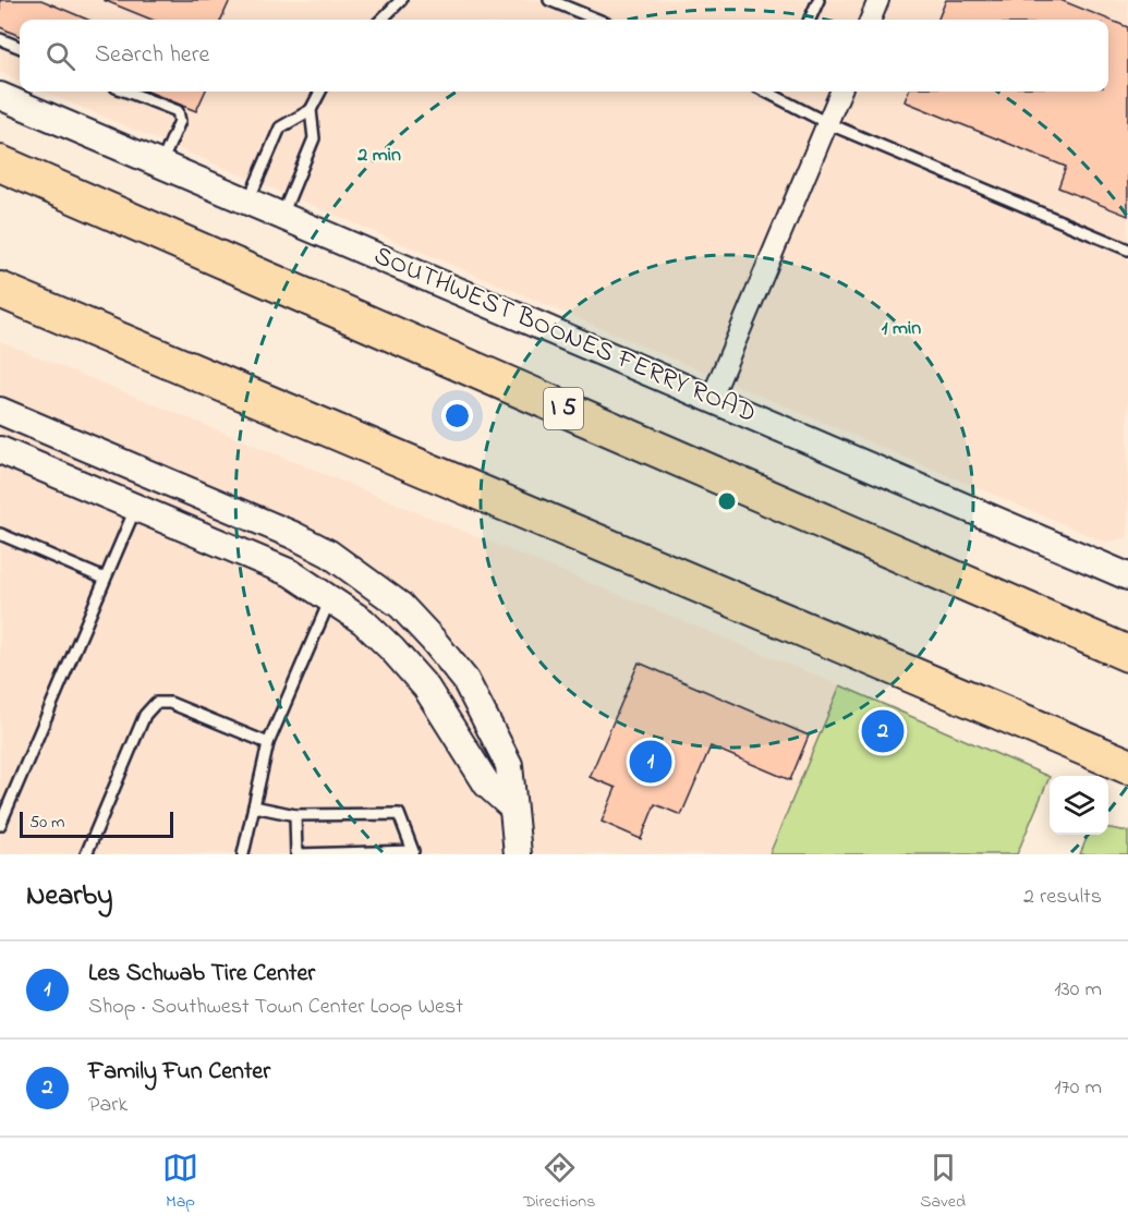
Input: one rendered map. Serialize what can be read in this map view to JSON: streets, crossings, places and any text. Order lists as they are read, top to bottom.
{
  "streets": {
    "highway": ["I 5"],
    "main road": ["SOUTHWEST BOONES FERRY ROAD"]
  },
  "scale_bar": "50 m",
  "page": {
    "search": "Search here",
    "pins": ["2", "1"],
    "scale": "50 m",
    "heading": ["Nearby", "2 results"],
    "list": [
      {
        "mark": "1",
        "name": "Les Schwab Tire Center",
        "note": "Shop · Southwest Town Center Loop West",
        "value": "130 m"
      },
      {
        "mark": "2",
        "name": "Family Fun Center",
        "note": "Park",
        "value": "170 m"
      }
    ],
    "nav": ["Map", "Directions", "Saved"]
  },
  "rings": ["2 min", "1 min"]
}
